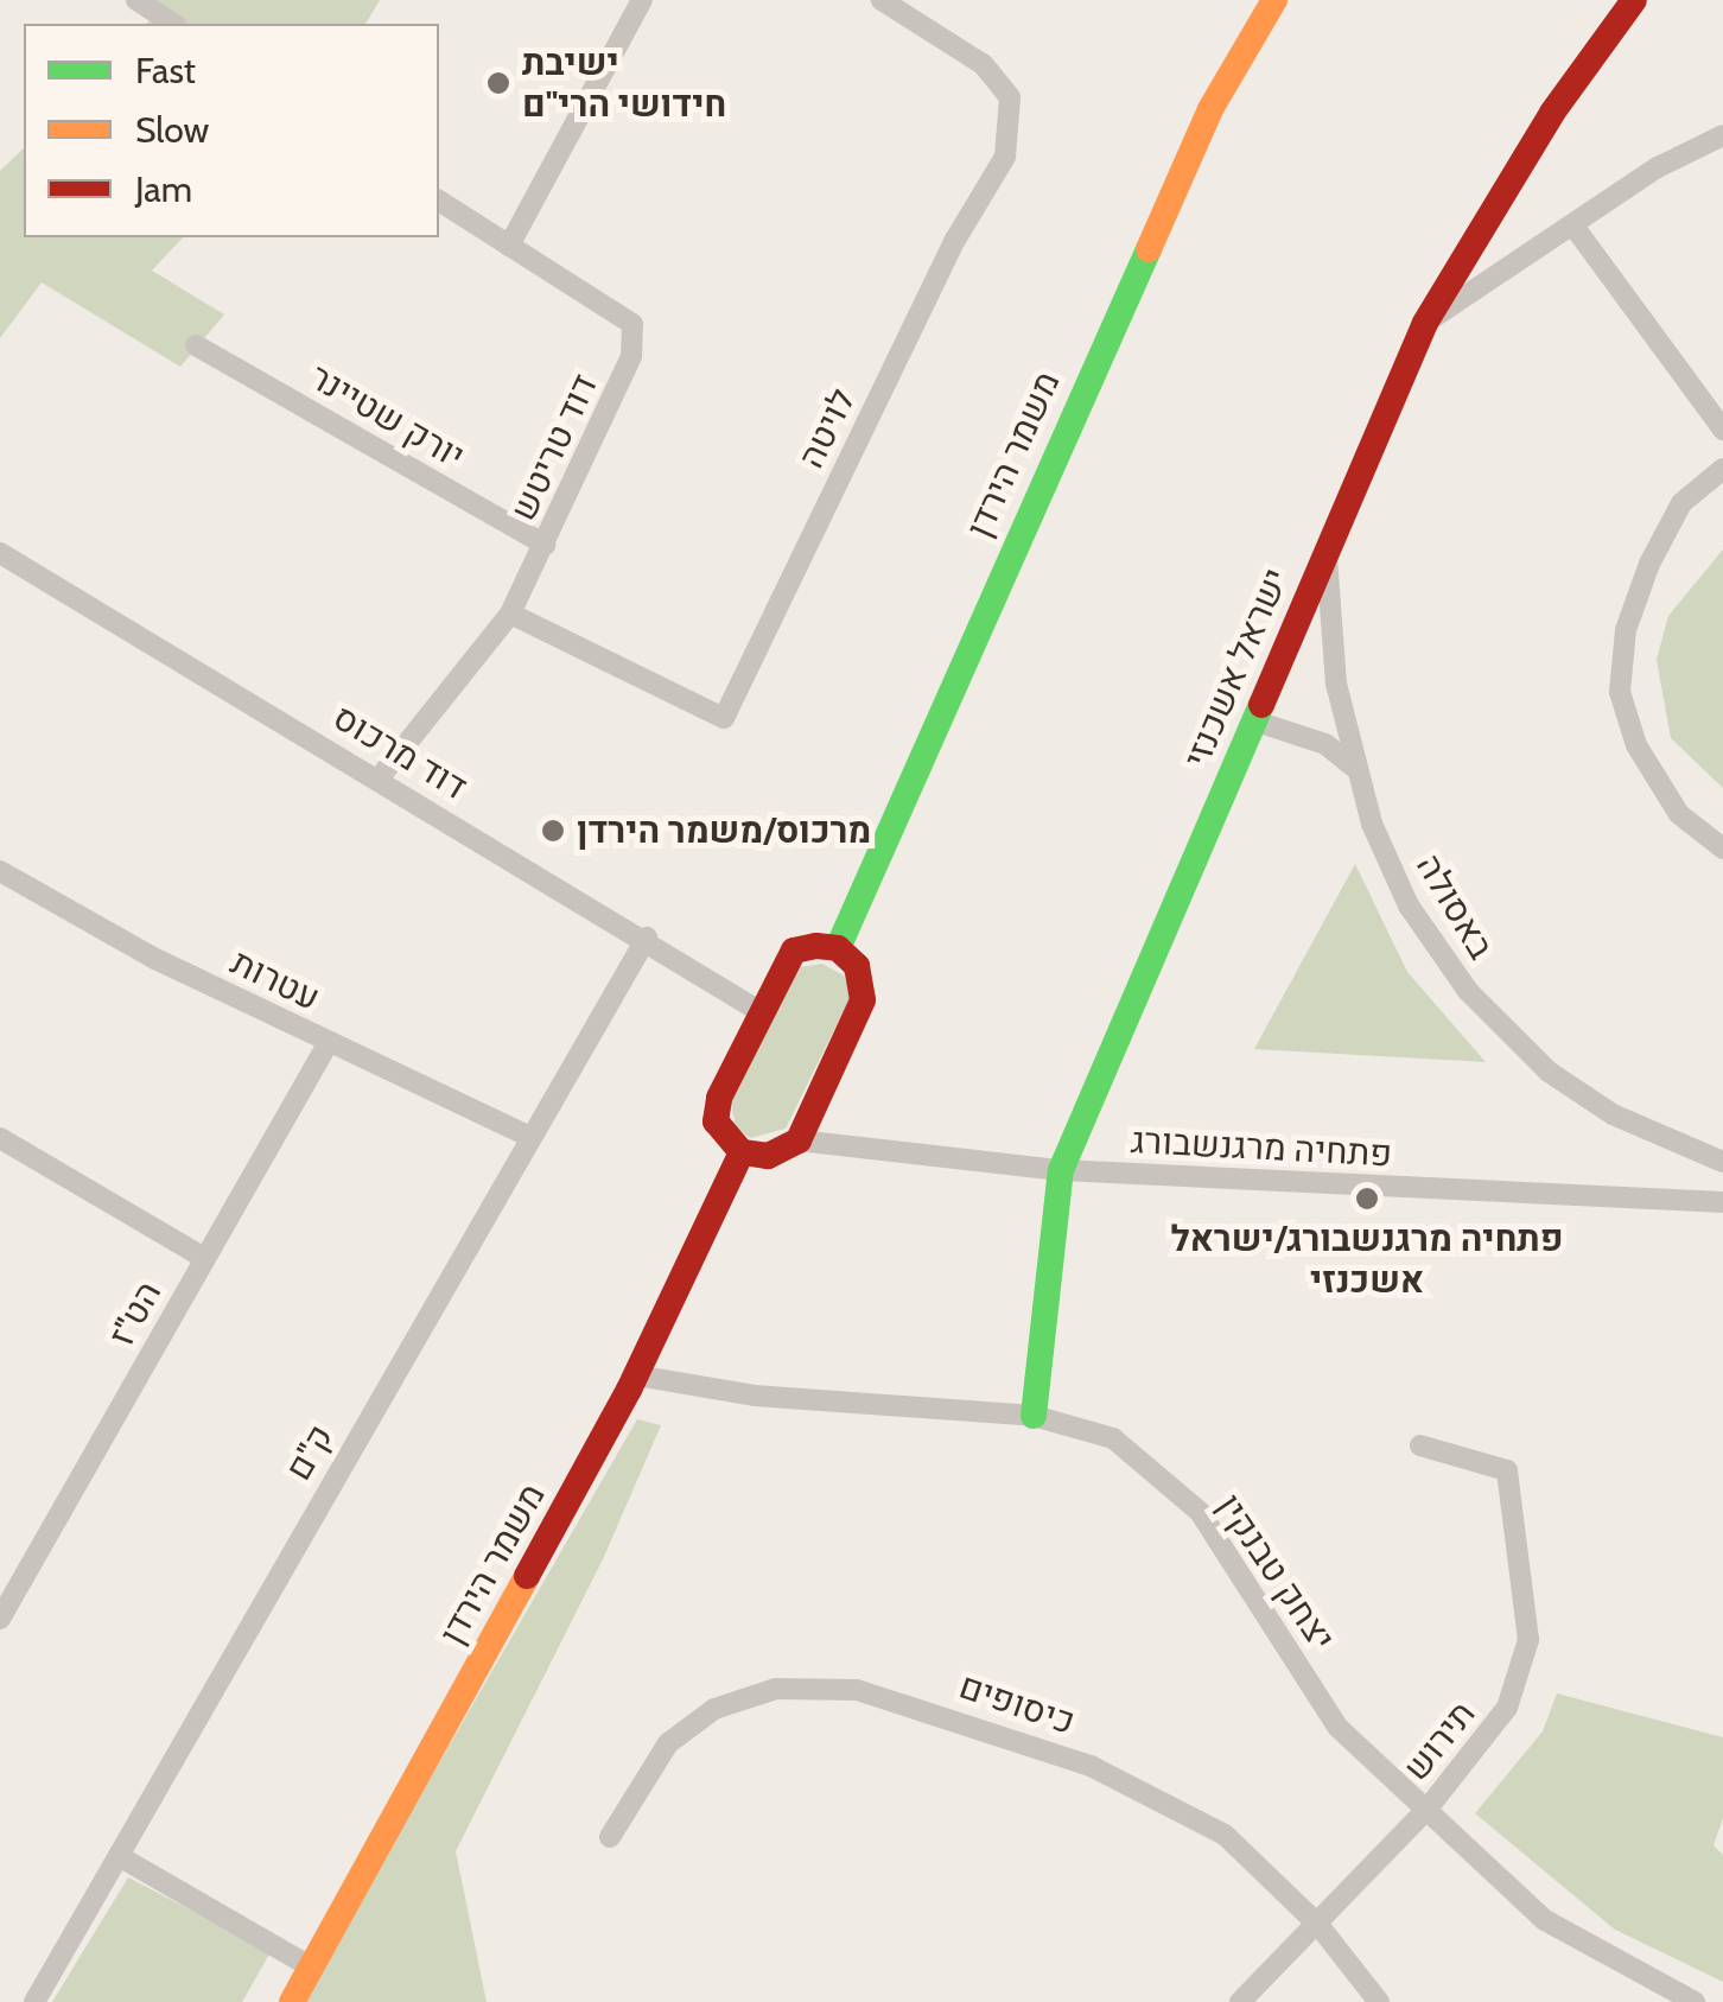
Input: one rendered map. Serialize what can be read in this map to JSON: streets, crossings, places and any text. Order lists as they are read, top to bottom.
{
  "streets": {
    "street": [
      "יורק שטיינר",
      "לויטה",
      "דוד טריטש",
      "משמר הירדן",
      "ישראל אשכנזי",
      "דוד מרכוס",
      "באסולה",
      "עטרות",
      "פתחיה מרגנשבורג",
      "הט\"ז",
      "ק\"ם",
      "יצחק טבנקין",
      "כיסופים",
      "תירוש"
    ]
  },
  "crossings": [
    ["יורק שטיינר", "דוד טריטש"],
    ["לויטה", "דוד טריטש"],
    ["דוד טריטש", "דוד מרכוס"],
    ["משמר הירדן", "יצחק טבנקין"],
    ["ישראל אשכנזי", "באסולה"],
    ["ישראל אשכנזי", "פתחיה מרגנשבורג"],
    ["ישראל אשכנזי", "יצחק טבנקין"],
    ["דוד מרכוס", "ק\"ם"],
    ["עטרות", "הט\"ז"],
    ["עטרות", "ק\"ם"],
    ["יצחק טבנקין", "תירוש"],
    ["כיסופים", "תירוש"]
  ],
  "places": ["ישיבת חידושי הרי\"ם", "מרכוס/משמר הירדן", "פתחיה מרגנשבורג/ישראל אשכנזי"],
  "legend": ["Fast", "Slow", "Jam"]
}
